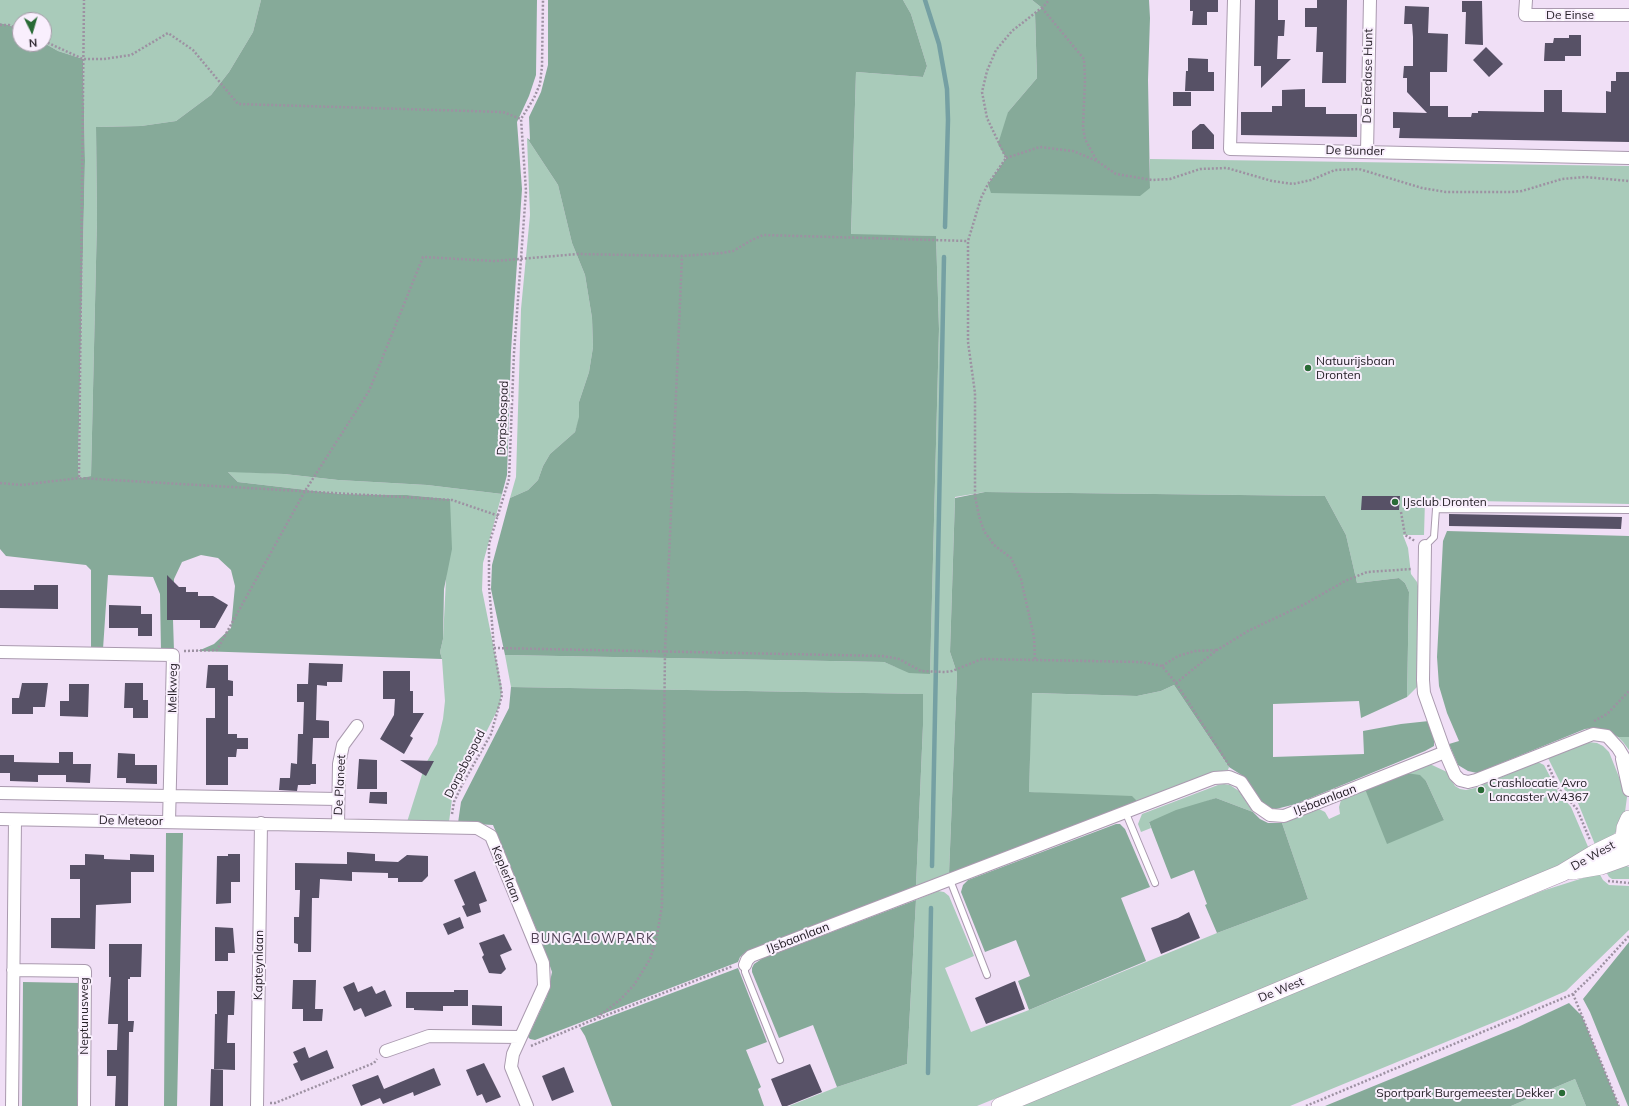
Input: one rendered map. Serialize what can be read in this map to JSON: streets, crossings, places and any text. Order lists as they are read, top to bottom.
{
  "streets": {
    "main road": ["De West"],
    "street": [
      "De Einse",
      "De Bredase Hunt",
      "De Bunder",
      "Melkweg",
      "De Planeet",
      "IJsbaanlaan",
      "De Meteoor",
      "Keplerlaan",
      "Kapteynlaan",
      "Neptunusweg"
    ],
    "path": ["Dorpsbospad"]
  },
  "crossings": [
    ["De Bredase Hunt", "De Bunder"],
    ["Dorpsbospad", "Keplerlaan"],
    ["Melkweg", "De Meteoor"],
    ["De Planeet", "Keplerlaan"],
    ["De Meteoor", "Keplerlaan"],
    ["De Meteoor", "Kapteynlaan"],
    ["Keplerlaan", "Kapteynlaan"]
  ],
  "districts": ["BUNGALOWPARK"],
  "places": [
    "Natuurijsbaan Dronten",
    "IJsclub Dronten",
    "Crashlocatie Avro Lancaster W4367",
    "Sportpark Burgemeester Dekker"
  ],
  "north": "bottom"
}
